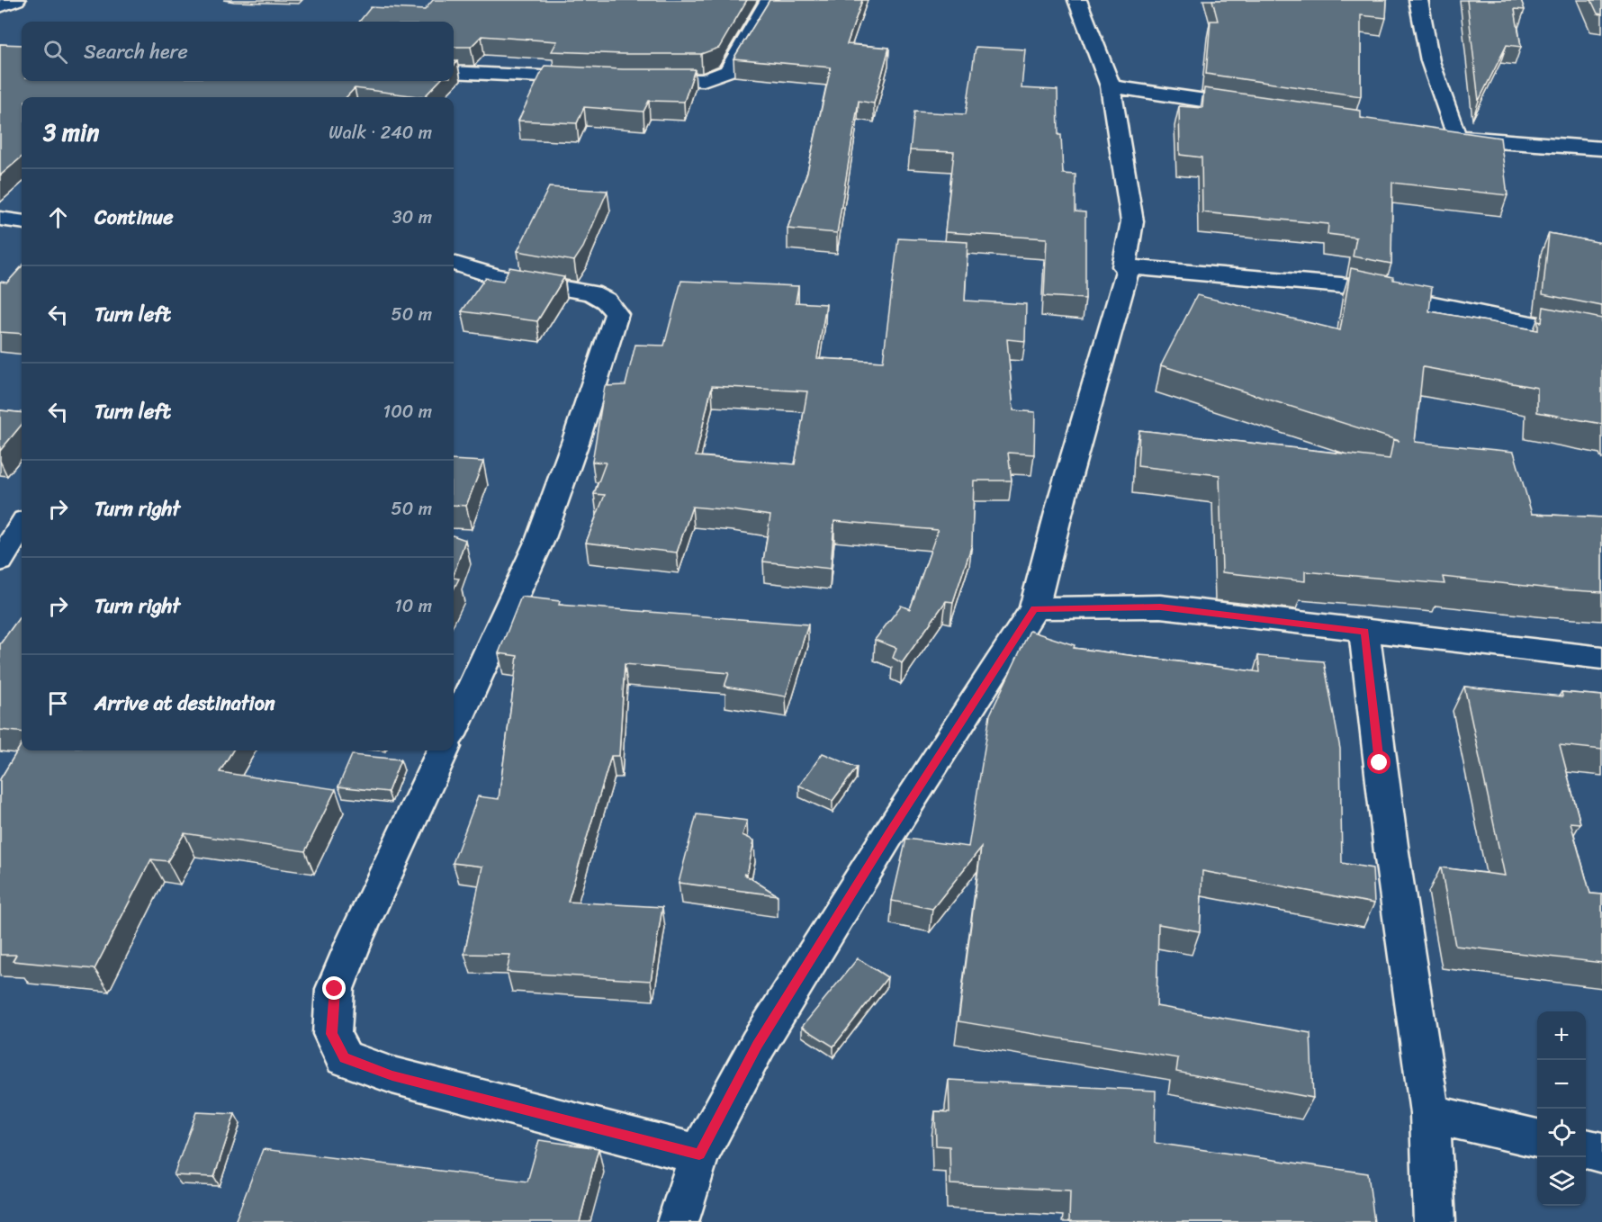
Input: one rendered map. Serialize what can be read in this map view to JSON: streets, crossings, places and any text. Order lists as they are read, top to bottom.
{
  "page": {
    "search": "Search here",
    "heading": ["3 min", "Walk · 240 m"],
    "list": [
      ["Continue", "30 m"],
      ["Turn left", "50 m"],
      ["Turn left", "100 m"],
      ["Turn right", "50 m"],
      ["Turn right", "10 m"],
      "Arrive at destination"
    ],
    "map_buttons": ["+", "−"]
  }
}
